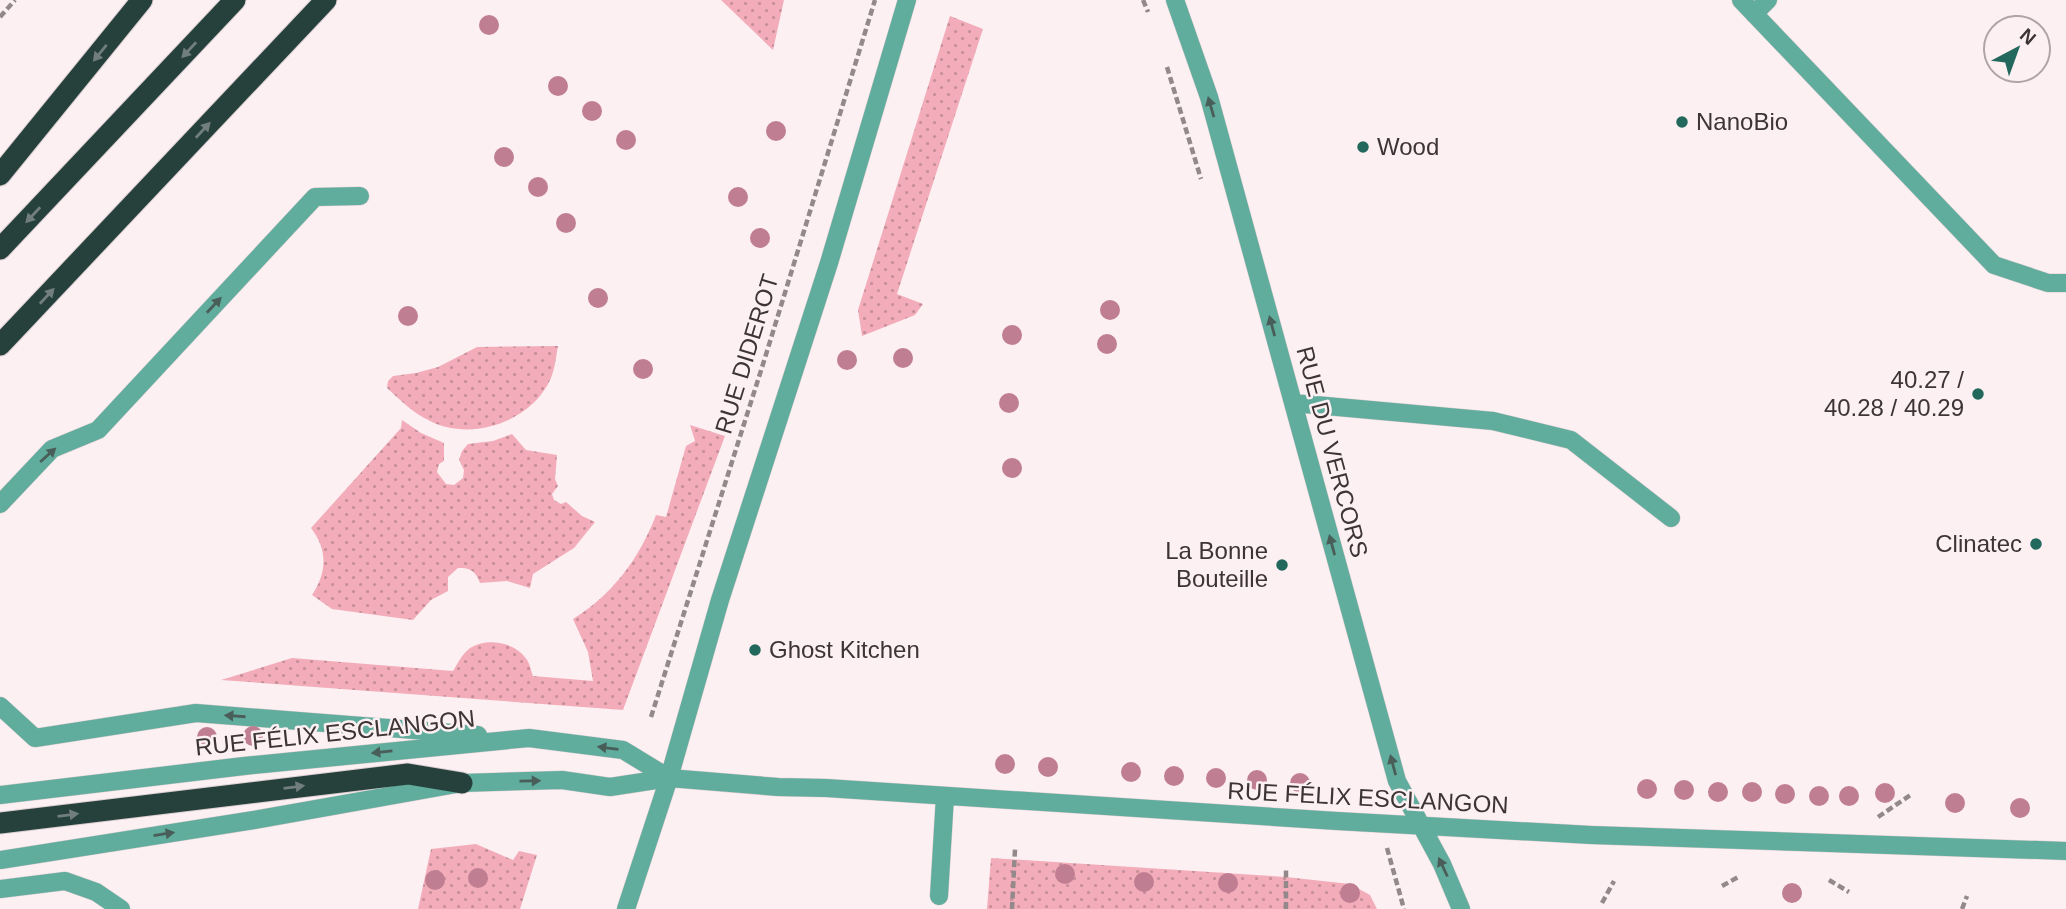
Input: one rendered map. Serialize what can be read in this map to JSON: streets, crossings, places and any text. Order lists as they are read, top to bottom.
{
  "streets": {
    "street": ["RUE DU VERCORS", "RUE FÉLIX ESCLANGON"],
    "path": ["RUE DIDEROT"]
  },
  "crossings": [
    ["RUE DU VERCORS", "RUE FÉLIX ESCLANGON"]
  ],
  "one_way": ["RUE DU VERCORS"],
  "places": [
    "NanoBio",
    "Wood",
    "40.27 / 40.28 / 40.29",
    "Clinatec",
    "La Bonne Bouteille",
    "Ghost Kitchen"
  ],
  "north": "top right"
}
